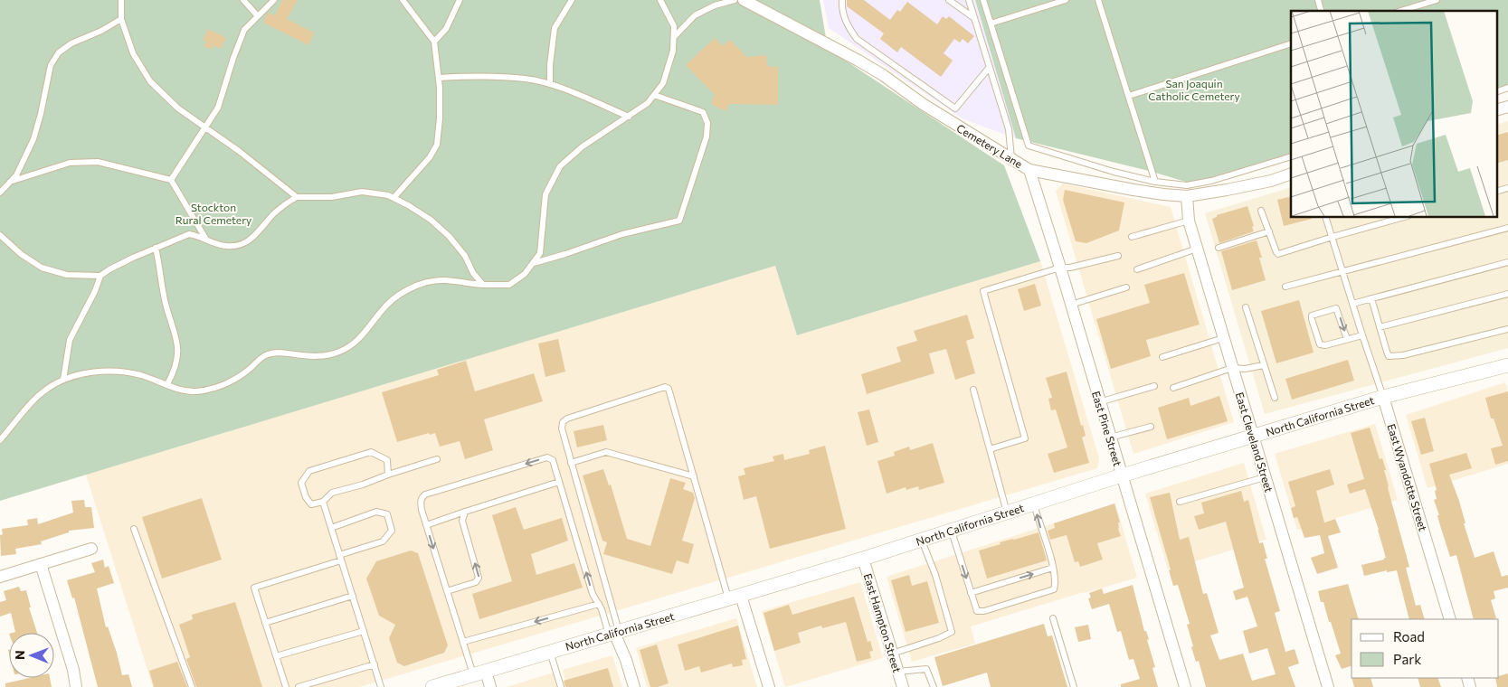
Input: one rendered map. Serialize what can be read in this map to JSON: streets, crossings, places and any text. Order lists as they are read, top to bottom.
{
  "streets": {
    "street": [
      "Cemetery Lane",
      "North California Street",
      "East Pine Street",
      "East Cleveland Street",
      "East Wyandotte Street",
      "East Hampton Street"
    ]
  },
  "crossings": [
    ["Cemetery Lane", "East Pine Street"],
    ["Cemetery Lane", "East Cleveland Street"],
    ["North California Street", "East Pine Street"],
    ["North California Street", "East Cleveland Street"],
    ["North California Street", "East Wyandotte Street"],
    ["North California Street", "East Hampton Street"]
  ],
  "parks": ["San Joaquin Catholic Cemetery", "Stockton Rural Cemetery"],
  "legend": ["Road", "Park"],
  "north": "left"
}
